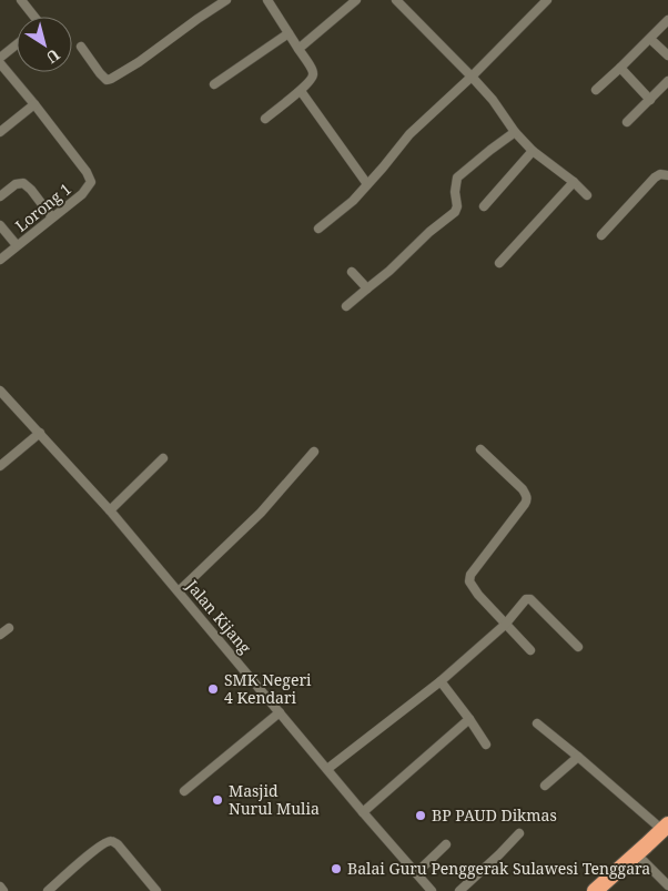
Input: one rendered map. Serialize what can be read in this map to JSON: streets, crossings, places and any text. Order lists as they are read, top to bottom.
{
  "streets": {
    "street": ["Lorong 1", "Jalan Kijang"]
  },
  "places": [
    "SMK Negeri 4 Kendari",
    "Masjid Nurul Mulia",
    "BP PAUD Dikmas",
    "Balai Guru Penggerak Sulawesi Tenggara"
  ],
  "north": "bottom right"
}
